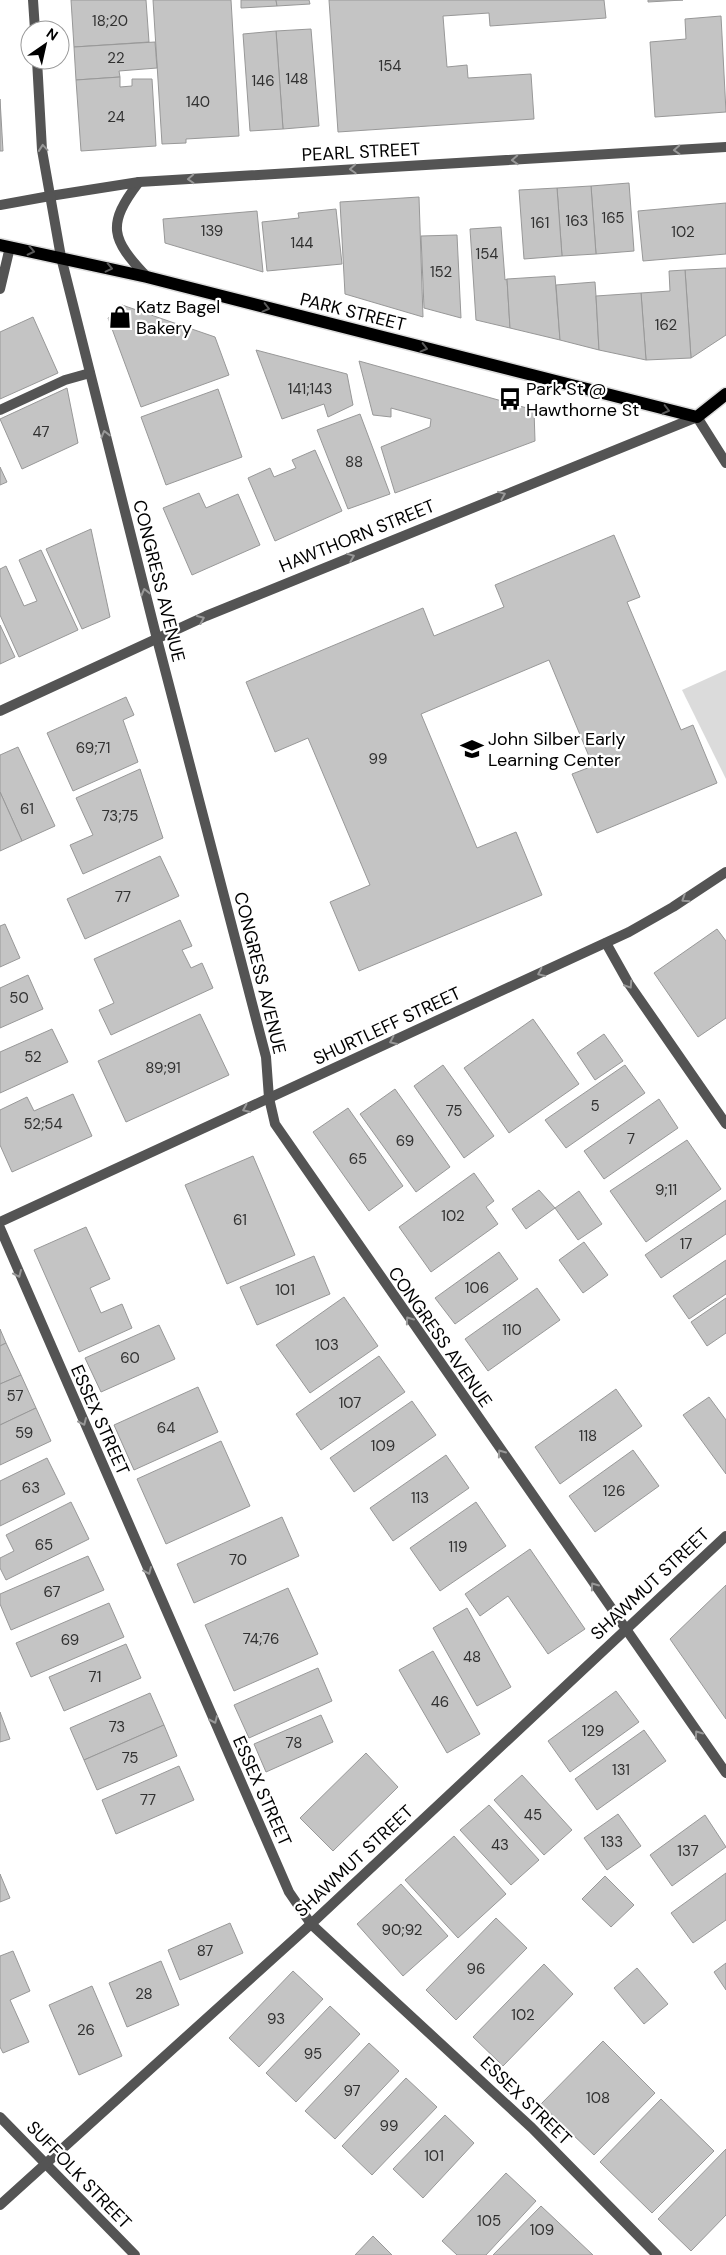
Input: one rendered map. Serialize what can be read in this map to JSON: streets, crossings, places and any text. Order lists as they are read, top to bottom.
{
  "streets": {
    "main road": ["PARK STREET", "HAWTHORN STREET"],
    "street": [
      "PEARL STREET",
      "CONGRESS AVENUE",
      "SHURTLEFF STREET",
      "ESSEX STREET",
      "SHAWMUT STREET",
      "SUFFOLK STREET"
    ]
  },
  "crossings": [
    ["PEARL STREET", "CONGRESS AVENUE"],
    ["PARK STREET", "HAWTHORN STREET"],
    ["PARK STREET", "CONGRESS AVENUE"],
    ["HAWTHORN STREET", "CONGRESS AVENUE"],
    ["CONGRESS AVENUE", "SHURTLEFF STREET"],
    ["CONGRESS AVENUE", "SHAWMUT STREET"],
    ["ESSEX STREET", "SHAWMUT STREET"],
    ["SHAWMUT STREET", "SUFFOLK STREET"]
  ],
  "one_way": [
    "PEARL STREET",
    "PARK STREET",
    "HAWTHORN STREET",
    "CONGRESS AVENUE",
    "SHURTLEFF STREET",
    "ESSEX STREET"
  ],
  "places": {
    "shop": ["Katz Bagel Bakery"],
    "bus stop": ["Park St @ Hawthorne St"],
    "school or university": ["John Silber Early Learning Center"]
  },
  "house_numbers": [
    "18;20",
    "22",
    "154",
    "148",
    "146",
    "140",
    "24",
    "165",
    "163",
    "161",
    "139",
    "102",
    "144",
    "154",
    "152",
    "162",
    "141;143",
    "47",
    "88",
    "69;71",
    "99",
    "61",
    "73;75",
    "77",
    "50",
    "52",
    "89;91",
    "5",
    "75",
    "52;54",
    "7",
    "69",
    "65",
    "9;11",
    "102",
    "61",
    "17",
    "106",
    "101",
    "110",
    "103",
    "60",
    "57",
    "107",
    "64",
    "59",
    "118",
    "109",
    "63",
    "126",
    "113",
    "65",
    "119",
    "70",
    "67",
    "74;76",
    "69",
    "48",
    "71",
    "46",
    "73",
    "129",
    "78",
    "75",
    "131",
    "77",
    "45",
    "133",
    "43",
    "137",
    "90;92",
    "87",
    "96",
    "28",
    "102",
    "93",
    "26",
    "95",
    "97",
    "108",
    "99",
    "101",
    "105",
    "109"
  ],
  "north": "top right"
}
